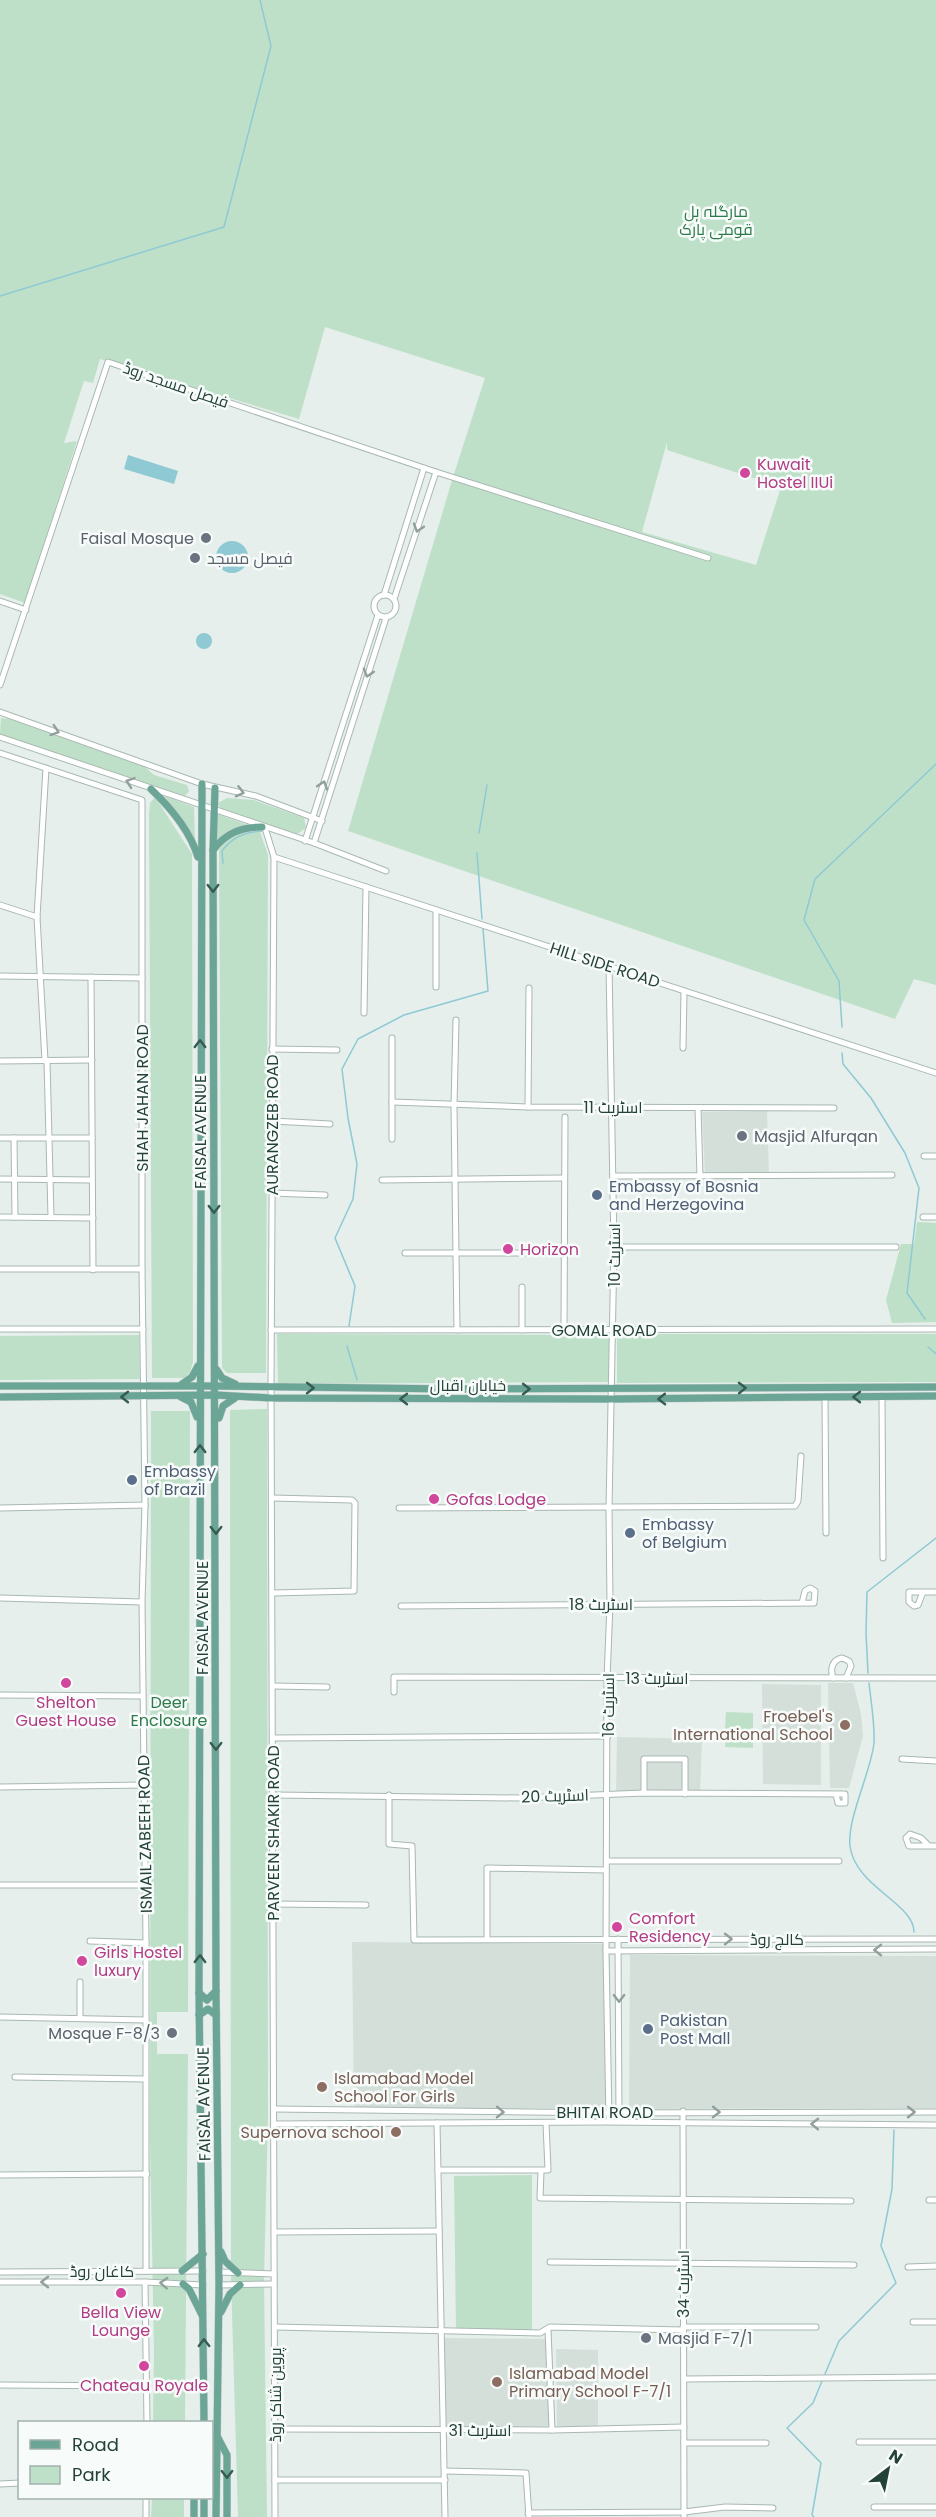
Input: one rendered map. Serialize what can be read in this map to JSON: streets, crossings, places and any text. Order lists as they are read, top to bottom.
{
  "streets": {
    "main road": ["FAISAL AVENUE", "خیابان اقبال"],
    "street": [
      "فیصل مسجد روڈ",
      "HILL SIDE ROAD",
      "SHAH JAHAN ROAD",
      "اسٹریٹ 11",
      "AURANGZEB ROAD",
      "اسٹریٹ 10",
      "GOMAL ROAD",
      "اسٹریٹ 18",
      "اسٹریٹ 13",
      "اسٹریٹ 16",
      "اسٹریٹ 20",
      "PARVEEN SHAKIR ROAD",
      "ISMAIL ZABEEH ROAD",
      "کالج روڈ",
      "BHITAI ROAD",
      "کاغان روڈ",
      "اسٹریٹ 34",
      "پروین شاکر روڈ",
      "اسٹریٹ 31"
    ]
  },
  "crossings": [
    ["HILL SIDE ROAD", "AURANGZEB ROAD"],
    ["HILL SIDE ROAD", "اسٹریٹ 10"],
    ["SHAH JAHAN ROAD", "خیابان اقبال"],
    ["SHAH JAHAN ROAD", "ISMAIL ZABEEH ROAD"],
    ["اسٹریٹ 11", "اسٹریٹ 10"],
    ["AURANGZEB ROAD", "GOMAL ROAD"],
    ["AURANGZEB ROAD", "خیابان اقبال"],
    ["AURANGZEB ROAD", "PARVEEN SHAKIR ROAD"],
    ["FAISAL AVENUE", "خیابان اقبال"],
    ["FAISAL AVENUE", "کاغان روڈ"],
    ["اسٹریٹ 10", "GOMAL ROAD"],
    ["اسٹریٹ 10", "خیابان اقبال"],
    ["اسٹریٹ 10", "اسٹریٹ 16"],
    ["خیابان اقبال", "اسٹریٹ 16"],
    ["خیابان اقبال", "PARVEEN SHAKIR ROAD"],
    ["خیابان اقبال", "ISMAIL ZABEEH ROAD"],
    ["اسٹریٹ 18", "اسٹریٹ 16"],
    ["اسٹریٹ 13", "اسٹریٹ 16"],
    ["اسٹریٹ 16", "اسٹریٹ 20"],
    ["اسٹریٹ 16", "کالج روڈ"],
    ["اسٹریٹ 20", "PARVEEN SHAKIR ROAD"],
    ["اسٹریٹ 20", "کالج روڈ"],
    ["PARVEEN SHAKIR ROAD", "BHITAI ROAD"],
    ["PARVEEN SHAKIR ROAD", "پروین شاکر روڈ"],
    ["ISMAIL ZABEEH ROAD", "کاغان روڈ"],
    ["BHITAI ROAD", "اسٹریٹ 34"],
    ["اسٹریٹ 34", "اسٹریٹ 31"],
    ["پروین شاکر روڈ", "اسٹریٹ 31"]
  ],
  "parks": ["مارگلہ ہل قومی پارک", "Deer Enclosure"],
  "places": [
    "Kuwait Hostel IIUi",
    "Faisal Mosque",
    "فیصل مسجد",
    "Masjid Alfurqan",
    "Embassy of Bosnia and Herzegovina",
    "Horizon",
    "Embassy of Brazil",
    "Gofas Lodge",
    "Embassy of Belgium",
    "Shelton Guest House",
    "Froebel's International School",
    "Comfort Residency",
    "Girls Hostel luxury",
    "Pakistan Post Mall",
    "Mosque F-8/3",
    "Islamabad Model School For Girls",
    "Supernova school",
    "Bella View Lounge",
    "Masjid F-7/1",
    "Chateau Royale",
    "Islamabad Model Primary School F-7/1"
  ],
  "legend": ["Road", "Park"],
  "north": "top right"
}
